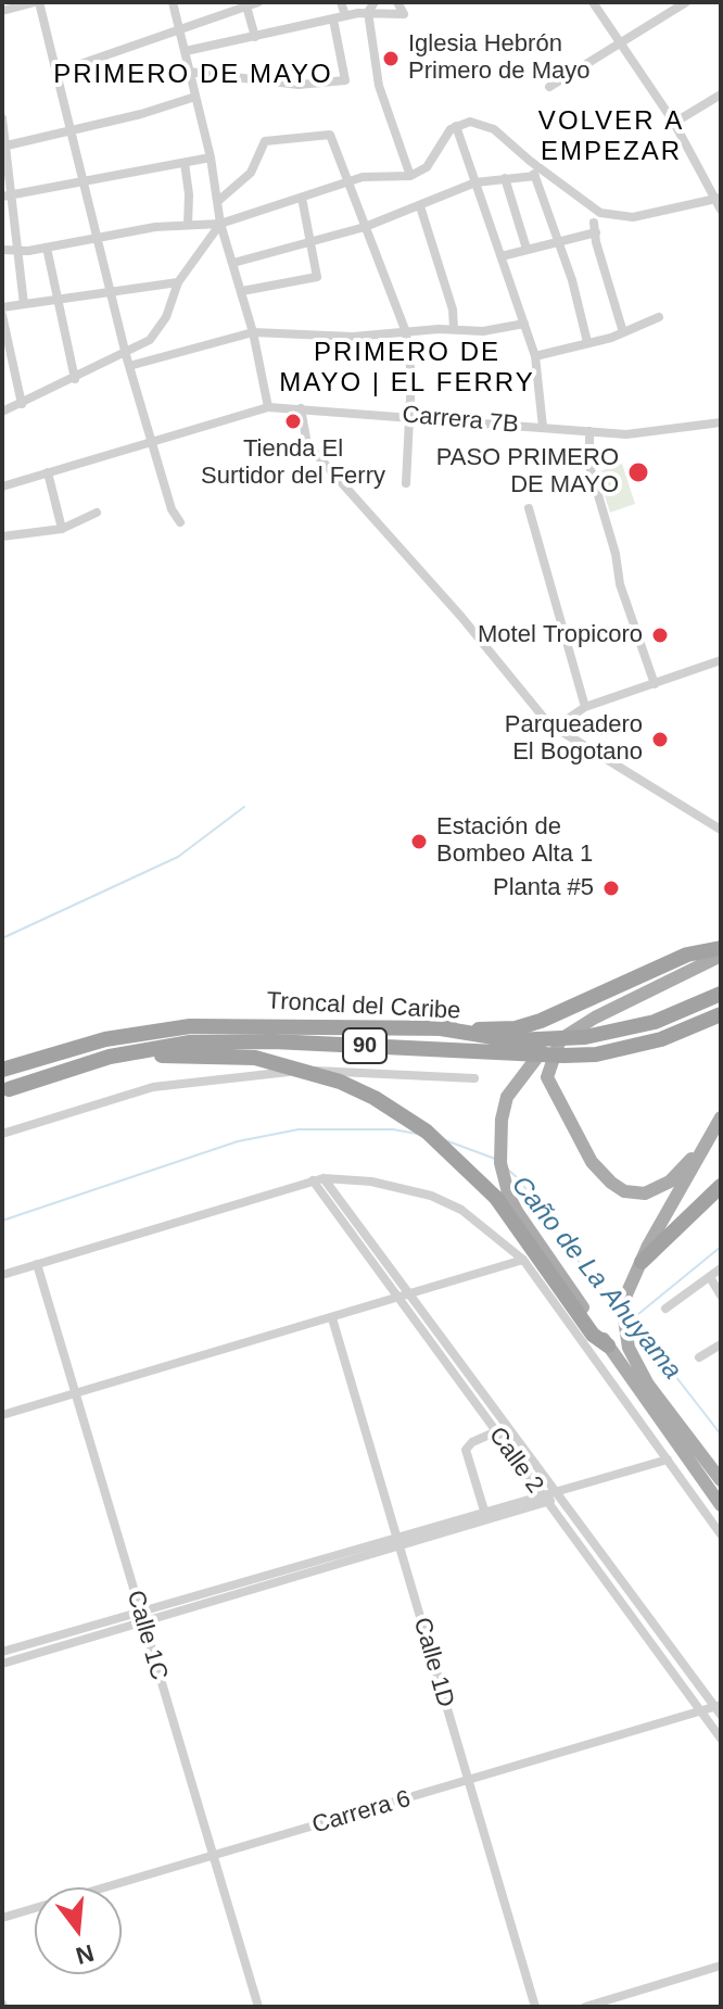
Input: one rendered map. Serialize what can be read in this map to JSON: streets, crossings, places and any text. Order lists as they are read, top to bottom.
{
  "streets": {
    "highway": ["Troncal del Caribe", "90"],
    "street": [
      "Carrera 7B",
      "Calle 2",
      "Calle 1C",
      "Calle 1D",
      "Carrera 6"
    ]
  },
  "crossings": [
    ["Calle 2", "Carrera 6"],
    ["Calle 1C", "Carrera 6"],
    ["Calle 1D", "Carrera 6"]
  ],
  "districts": ["PRIMERO DE MAYO", "VOLVER A EMPEZAR", "PRIMERO DE MAYO | EL FERRY"],
  "water": ["Caño de La Ahuyama"],
  "places": [
    "Iglesia Hebrón Primero de Mayo",
    "Tienda El Surtidor del Ferry",
    "PASO PRIMERO DE MAYO",
    "Motel Tropicoro",
    "Parqueadero El Bogotano",
    "Estación de Bombeo Alta 1",
    "Planta #5"
  ],
  "north": "bottom"
}
